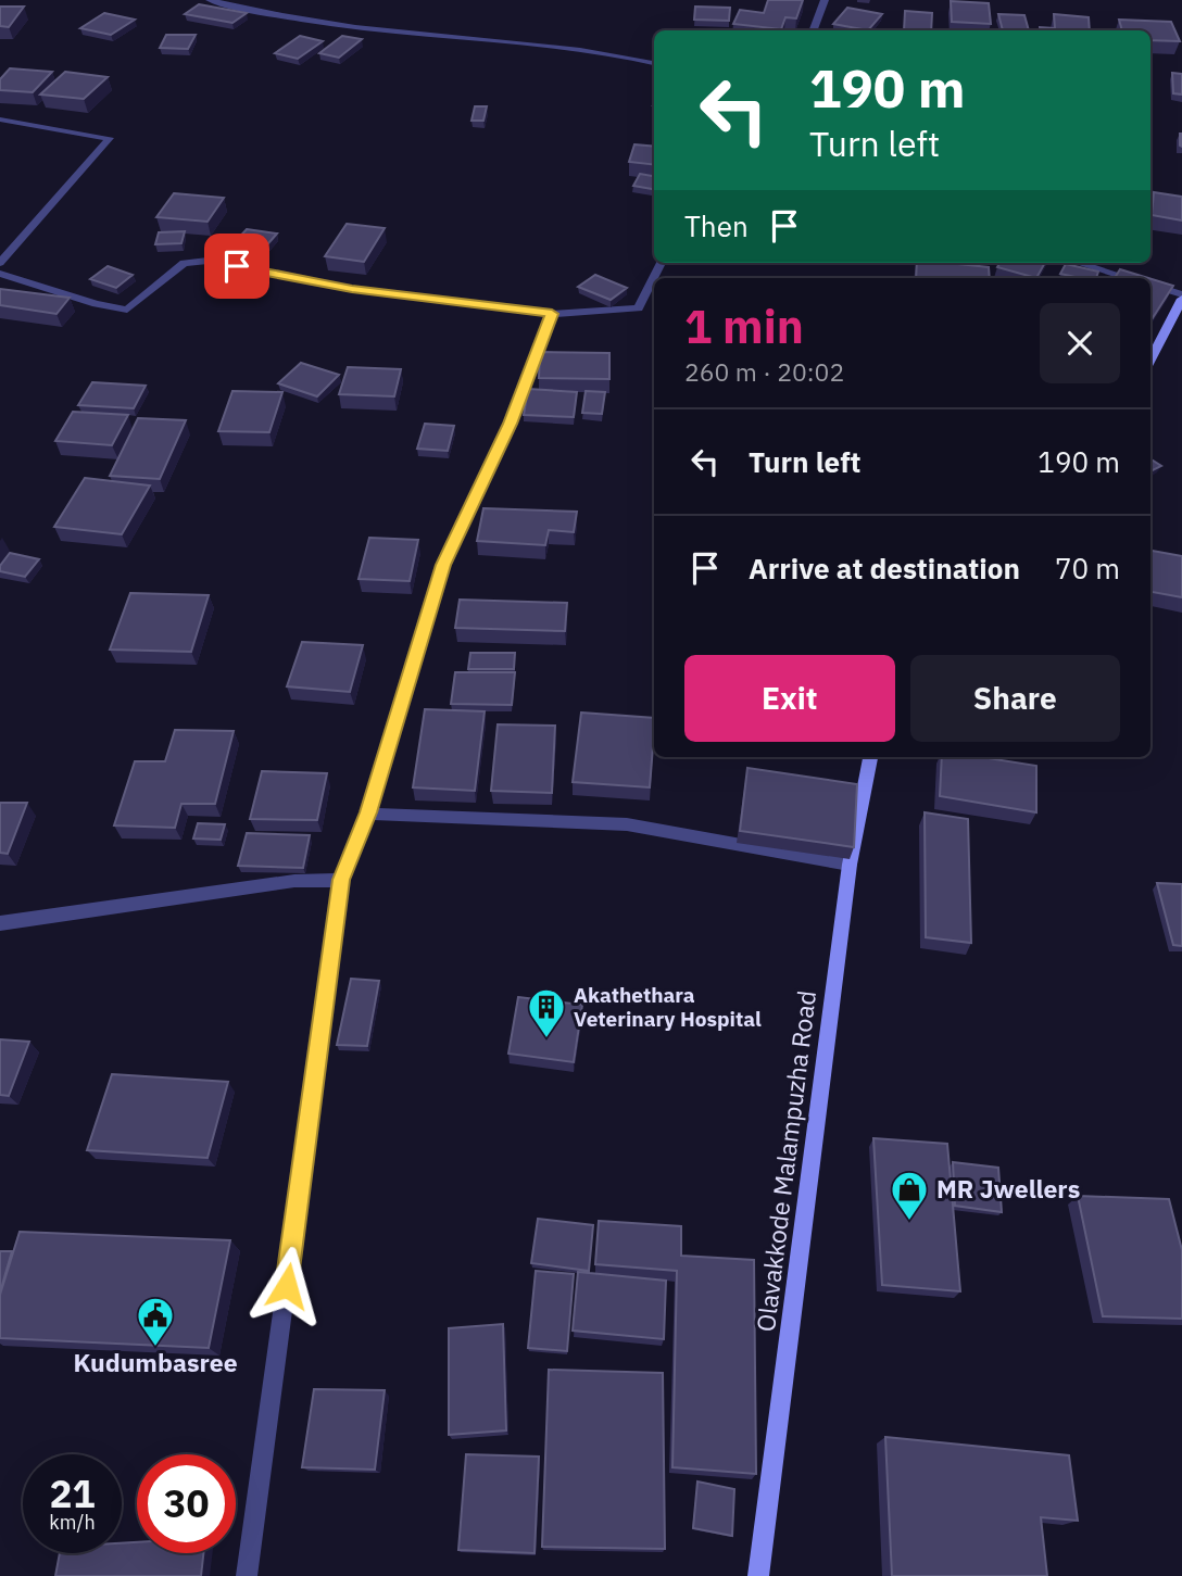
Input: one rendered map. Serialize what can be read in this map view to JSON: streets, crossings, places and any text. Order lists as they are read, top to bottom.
{
  "streets": {
    "main road": ["Olavakkode Malampuzha Road"]
  },
  "places": {
    "building": ["Akathethara Veterinary Hospital"],
    "shop": ["MR Jwellers"],
    "public building": ["Kudumbasree"]
  },
  "page": {
    "turn": ["190 m", "Turn left"],
    "then": "Then",
    "heading": ["1 min", "260 m · 20:02"],
    "list": [
      {
        "name": "Turn left",
        "value": "190 m"
      },
      {
        "name": "Arrive at destination",
        "value": "70 m"
      }
    ],
    "buttons": ["Exit", "Share"],
    "speed": "21 km/h",
    "limit": "30"
  }
}
